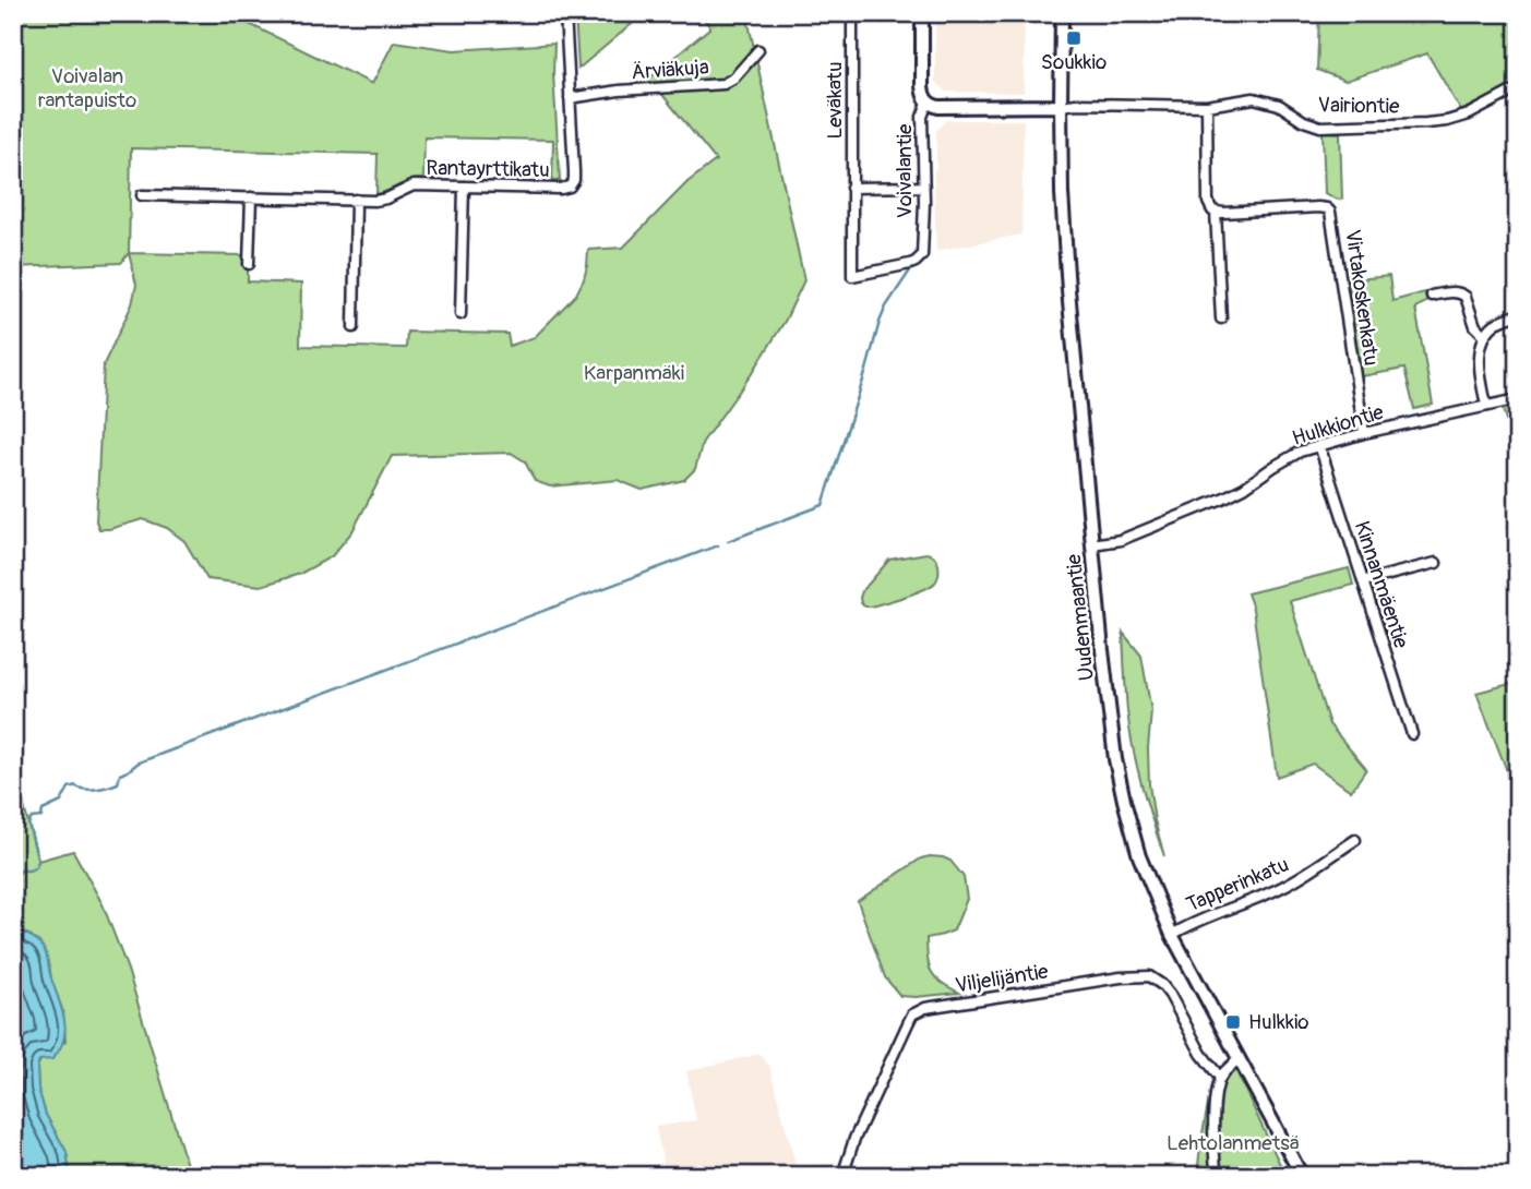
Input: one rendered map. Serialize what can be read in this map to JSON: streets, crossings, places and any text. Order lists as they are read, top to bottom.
{
  "streets": {
    "main road": ["Voivalantie", "Uudenmaantie"],
    "street": [
      "Ärviäkuja",
      "Leväkatu",
      "Vairiontie",
      "Rantayrttikatu",
      "Virtakoskenkatu",
      "Hulkkiontie",
      "Kinnanmäentie",
      "Tapperinkatu",
      "Viljelijäntie"
    ]
  },
  "crossings": [
    ["Ärviäkuja", "Rantayrttikatu"],
    ["Leväkatu", "Voivalantie"],
    ["Vairiontie", "Uudenmaantie"],
    ["Virtakoskenkatu", "Hulkkiontie"],
    ["Hulkkiontie", "Kinnanmäentie"],
    ["Hulkkiontie", "Uudenmaantie"],
    ["Uudenmaantie", "Tapperinkatu"]
  ],
  "parks": ["Voivalan rantapuisto", "Karpanmäki", "Lehtolanmetsä"],
  "places": {
    "transit": ["Soukkio", "Hulkkio"]
  }
}
